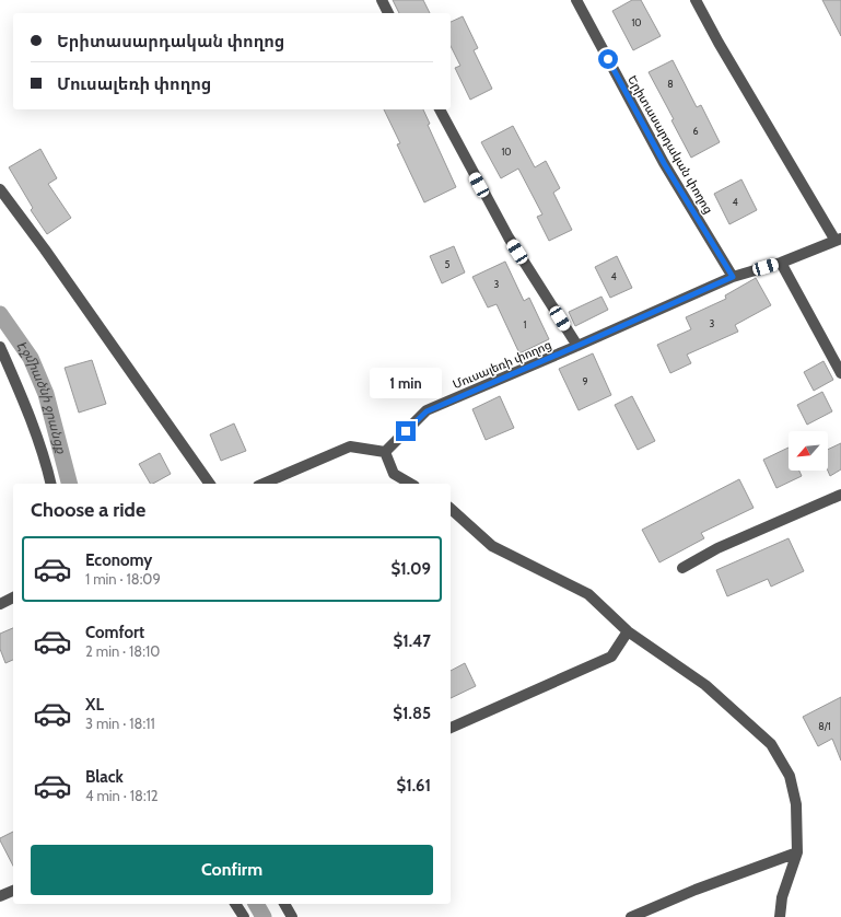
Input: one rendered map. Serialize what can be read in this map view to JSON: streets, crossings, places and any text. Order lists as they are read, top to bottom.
{
  "streets": {
    "street": ["Երիտասարդական փողոց", "Մուսալեռի փողոց"]
  },
  "crossings": [
    ["Երիտասարդական փողոց", "Մուսալեռի փողոց"]
  ],
  "water": ["Էջմիածնի ջրանցք"],
  "house_numbers": [
    "10",
    "8",
    "6",
    "10",
    "4",
    "5",
    "4",
    "3",
    "3",
    "1",
    "9",
    "8/1"
  ],
  "north": "bottom left",
  "page": {
    "banner": ["Երիտասարդական փողոց", "Մուսալեռի փողոց"],
    "bubble": "1 min",
    "heading": "Choose a ride",
    "list": [
      {
        "name": "Economy",
        "note": "1 min · 18:09",
        "value": "$1.09"
      },
      {
        "name": "Comfort",
        "note": "2 min · 18:10",
        "value": "$1.47"
      },
      {
        "name": "XL",
        "note": "3 min · 18:11",
        "value": "$1.85"
      },
      {
        "name": "Black",
        "note": "4 min · 18:12",
        "value": "$1.61"
      }
    ],
    "buttons": "Confirm"
  }
}
